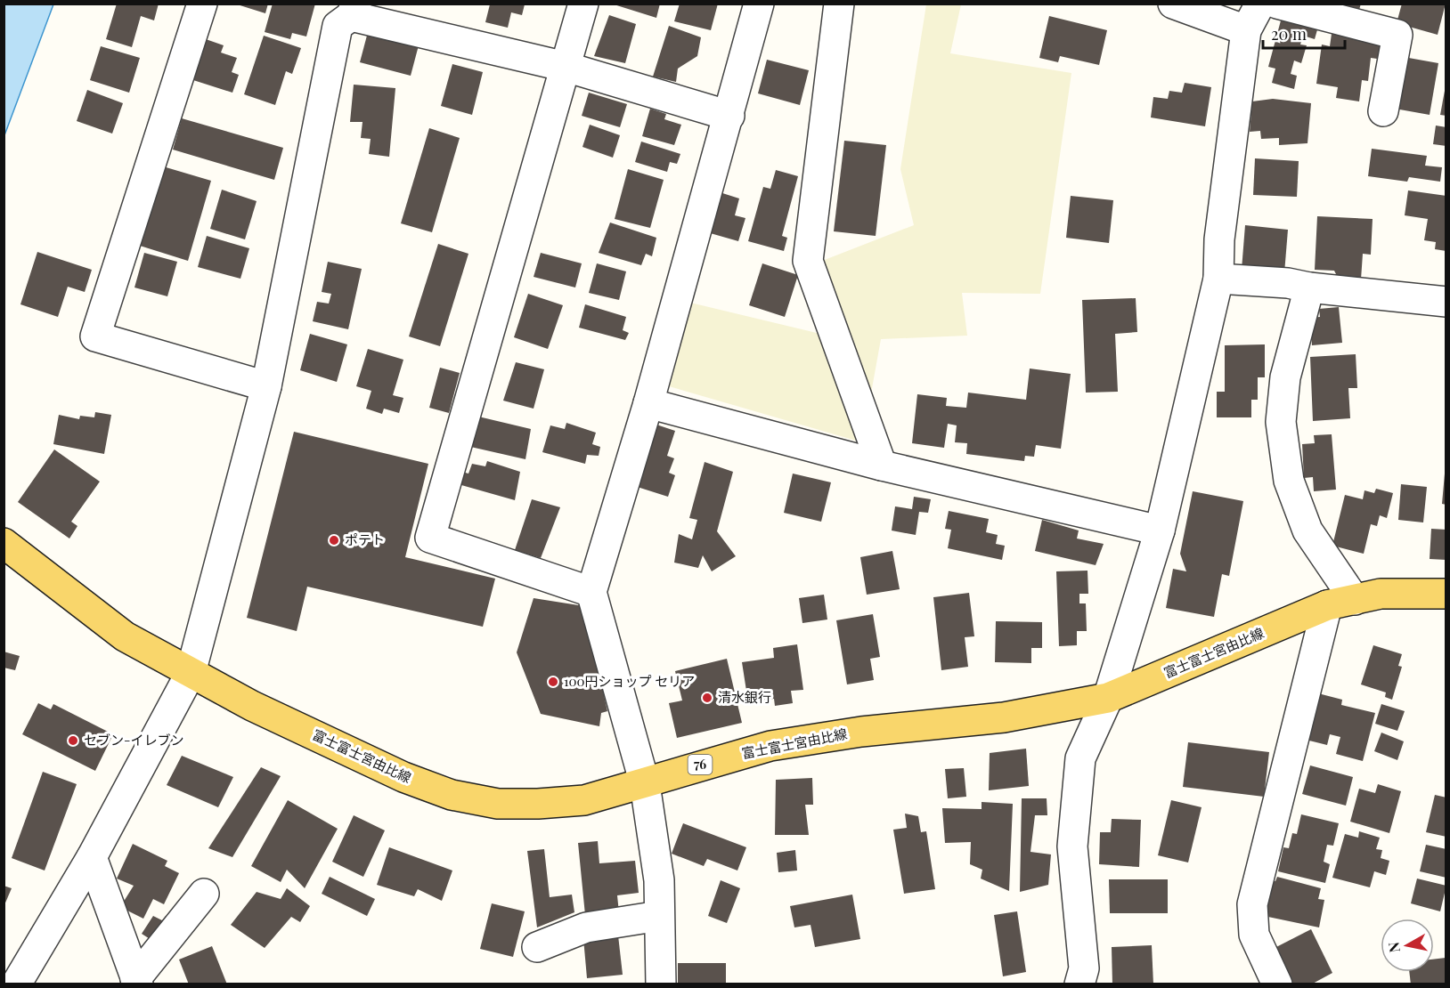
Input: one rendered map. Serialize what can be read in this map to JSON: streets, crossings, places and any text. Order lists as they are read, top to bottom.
{
  "streets": {
    "main road": ["富士富士宮由比線", "76"]
  },
  "places": [
    "ポテト",
    "100円ショップ セリア",
    "清水銀行",
    "セブン-イレブン"
  ],
  "scale_bar": "20 m",
  "north": "left"
}
